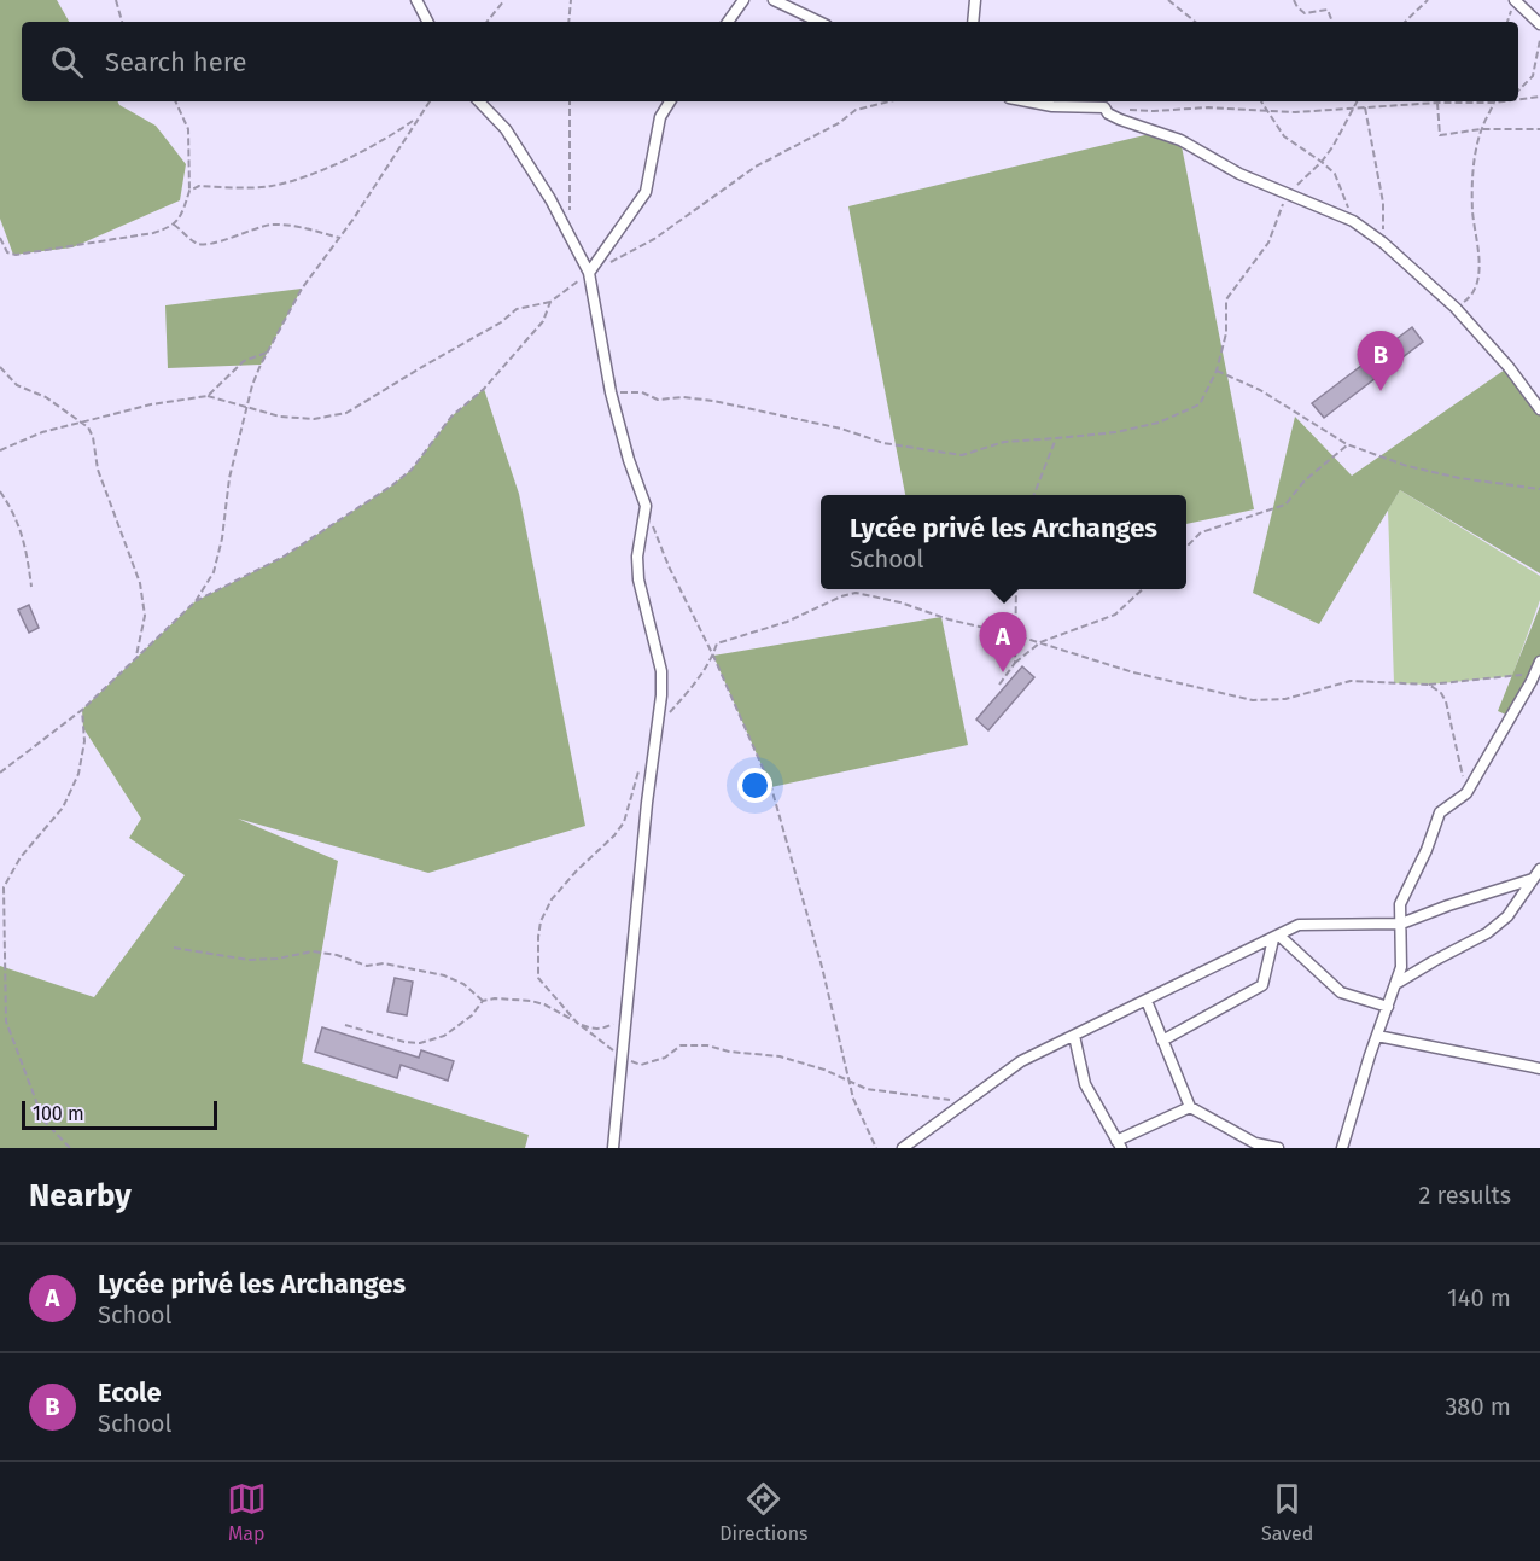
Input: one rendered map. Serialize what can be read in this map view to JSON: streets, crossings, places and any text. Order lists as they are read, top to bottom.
{
  "scale_bar": "100 m",
  "page": {
    "search": "Search here",
    "pins": ["B", "A"],
    "popup": ["Lycée privé les Archanges", "School"],
    "scale": "100 m",
    "heading": ["Nearby", "2 results"],
    "list": [
      {
        "mark": "A",
        "name": "Lycée privé les Archanges",
        "note": "School",
        "value": "140 m"
      },
      {
        "mark": "B",
        "name": "Ecole",
        "note": "School",
        "value": "380 m"
      }
    ],
    "nav": ["Map", "Directions", "Saved"]
  }
}
